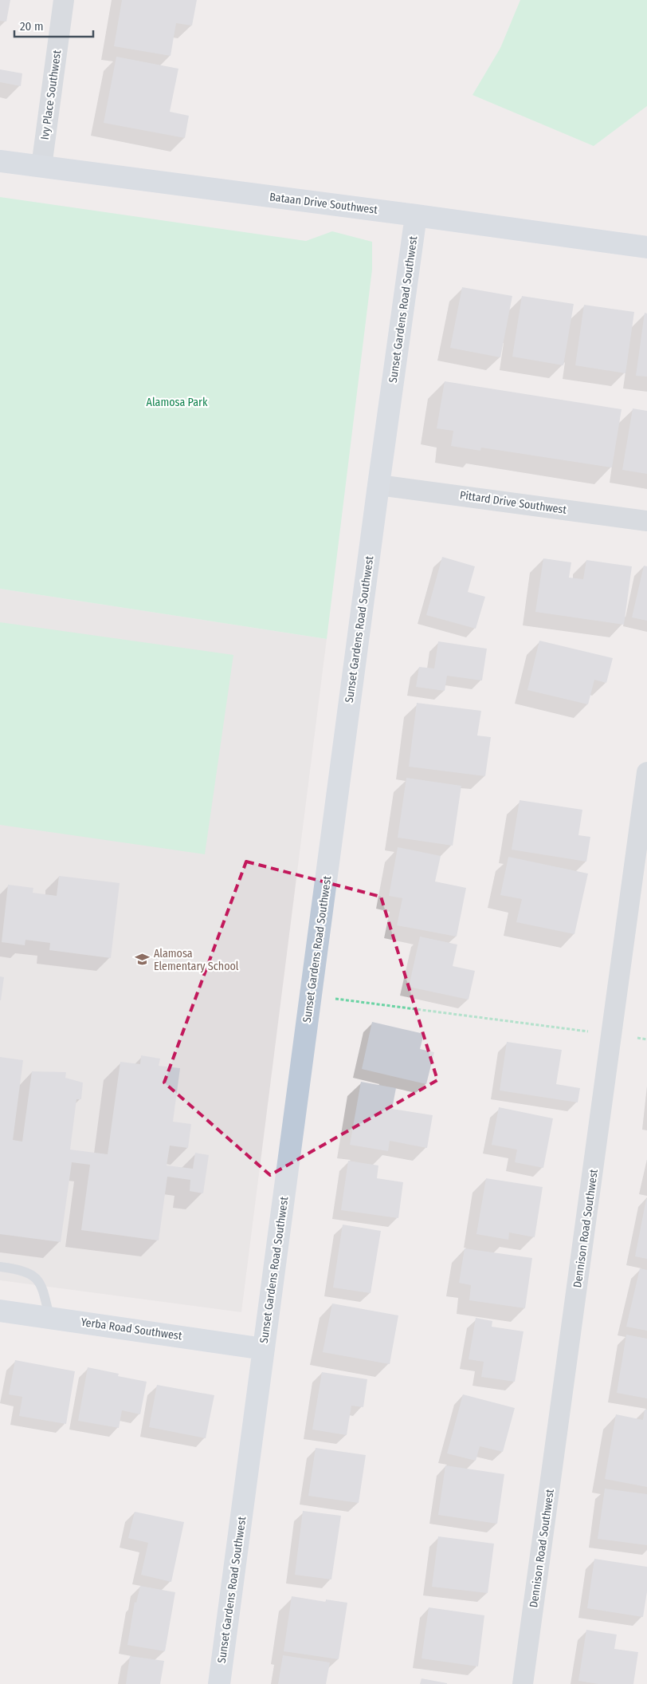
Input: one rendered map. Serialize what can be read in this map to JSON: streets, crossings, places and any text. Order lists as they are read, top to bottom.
{
  "streets": {
    "street": [
      "Ivy Place Southwest",
      "Bataan Drive Southwest",
      "Sunset Gardens Road Southwest",
      "Pittard Drive Southwest",
      "Dennison Road Southwest",
      "Yerba Road Southwest"
    ]
  },
  "crossings": [
    ["Ivy Place Southwest", "Bataan Drive Southwest"],
    ["Bataan Drive Southwest", "Sunset Gardens Road Southwest"],
    ["Sunset Gardens Road Southwest", "Pittard Drive Southwest"],
    ["Sunset Gardens Road Southwest", "Yerba Road Southwest"]
  ],
  "parks": ["Alamosa Park"],
  "places": {
    "school or university": ["Alamosa Elementary School"]
  },
  "scale_bar": "20 m"
}
